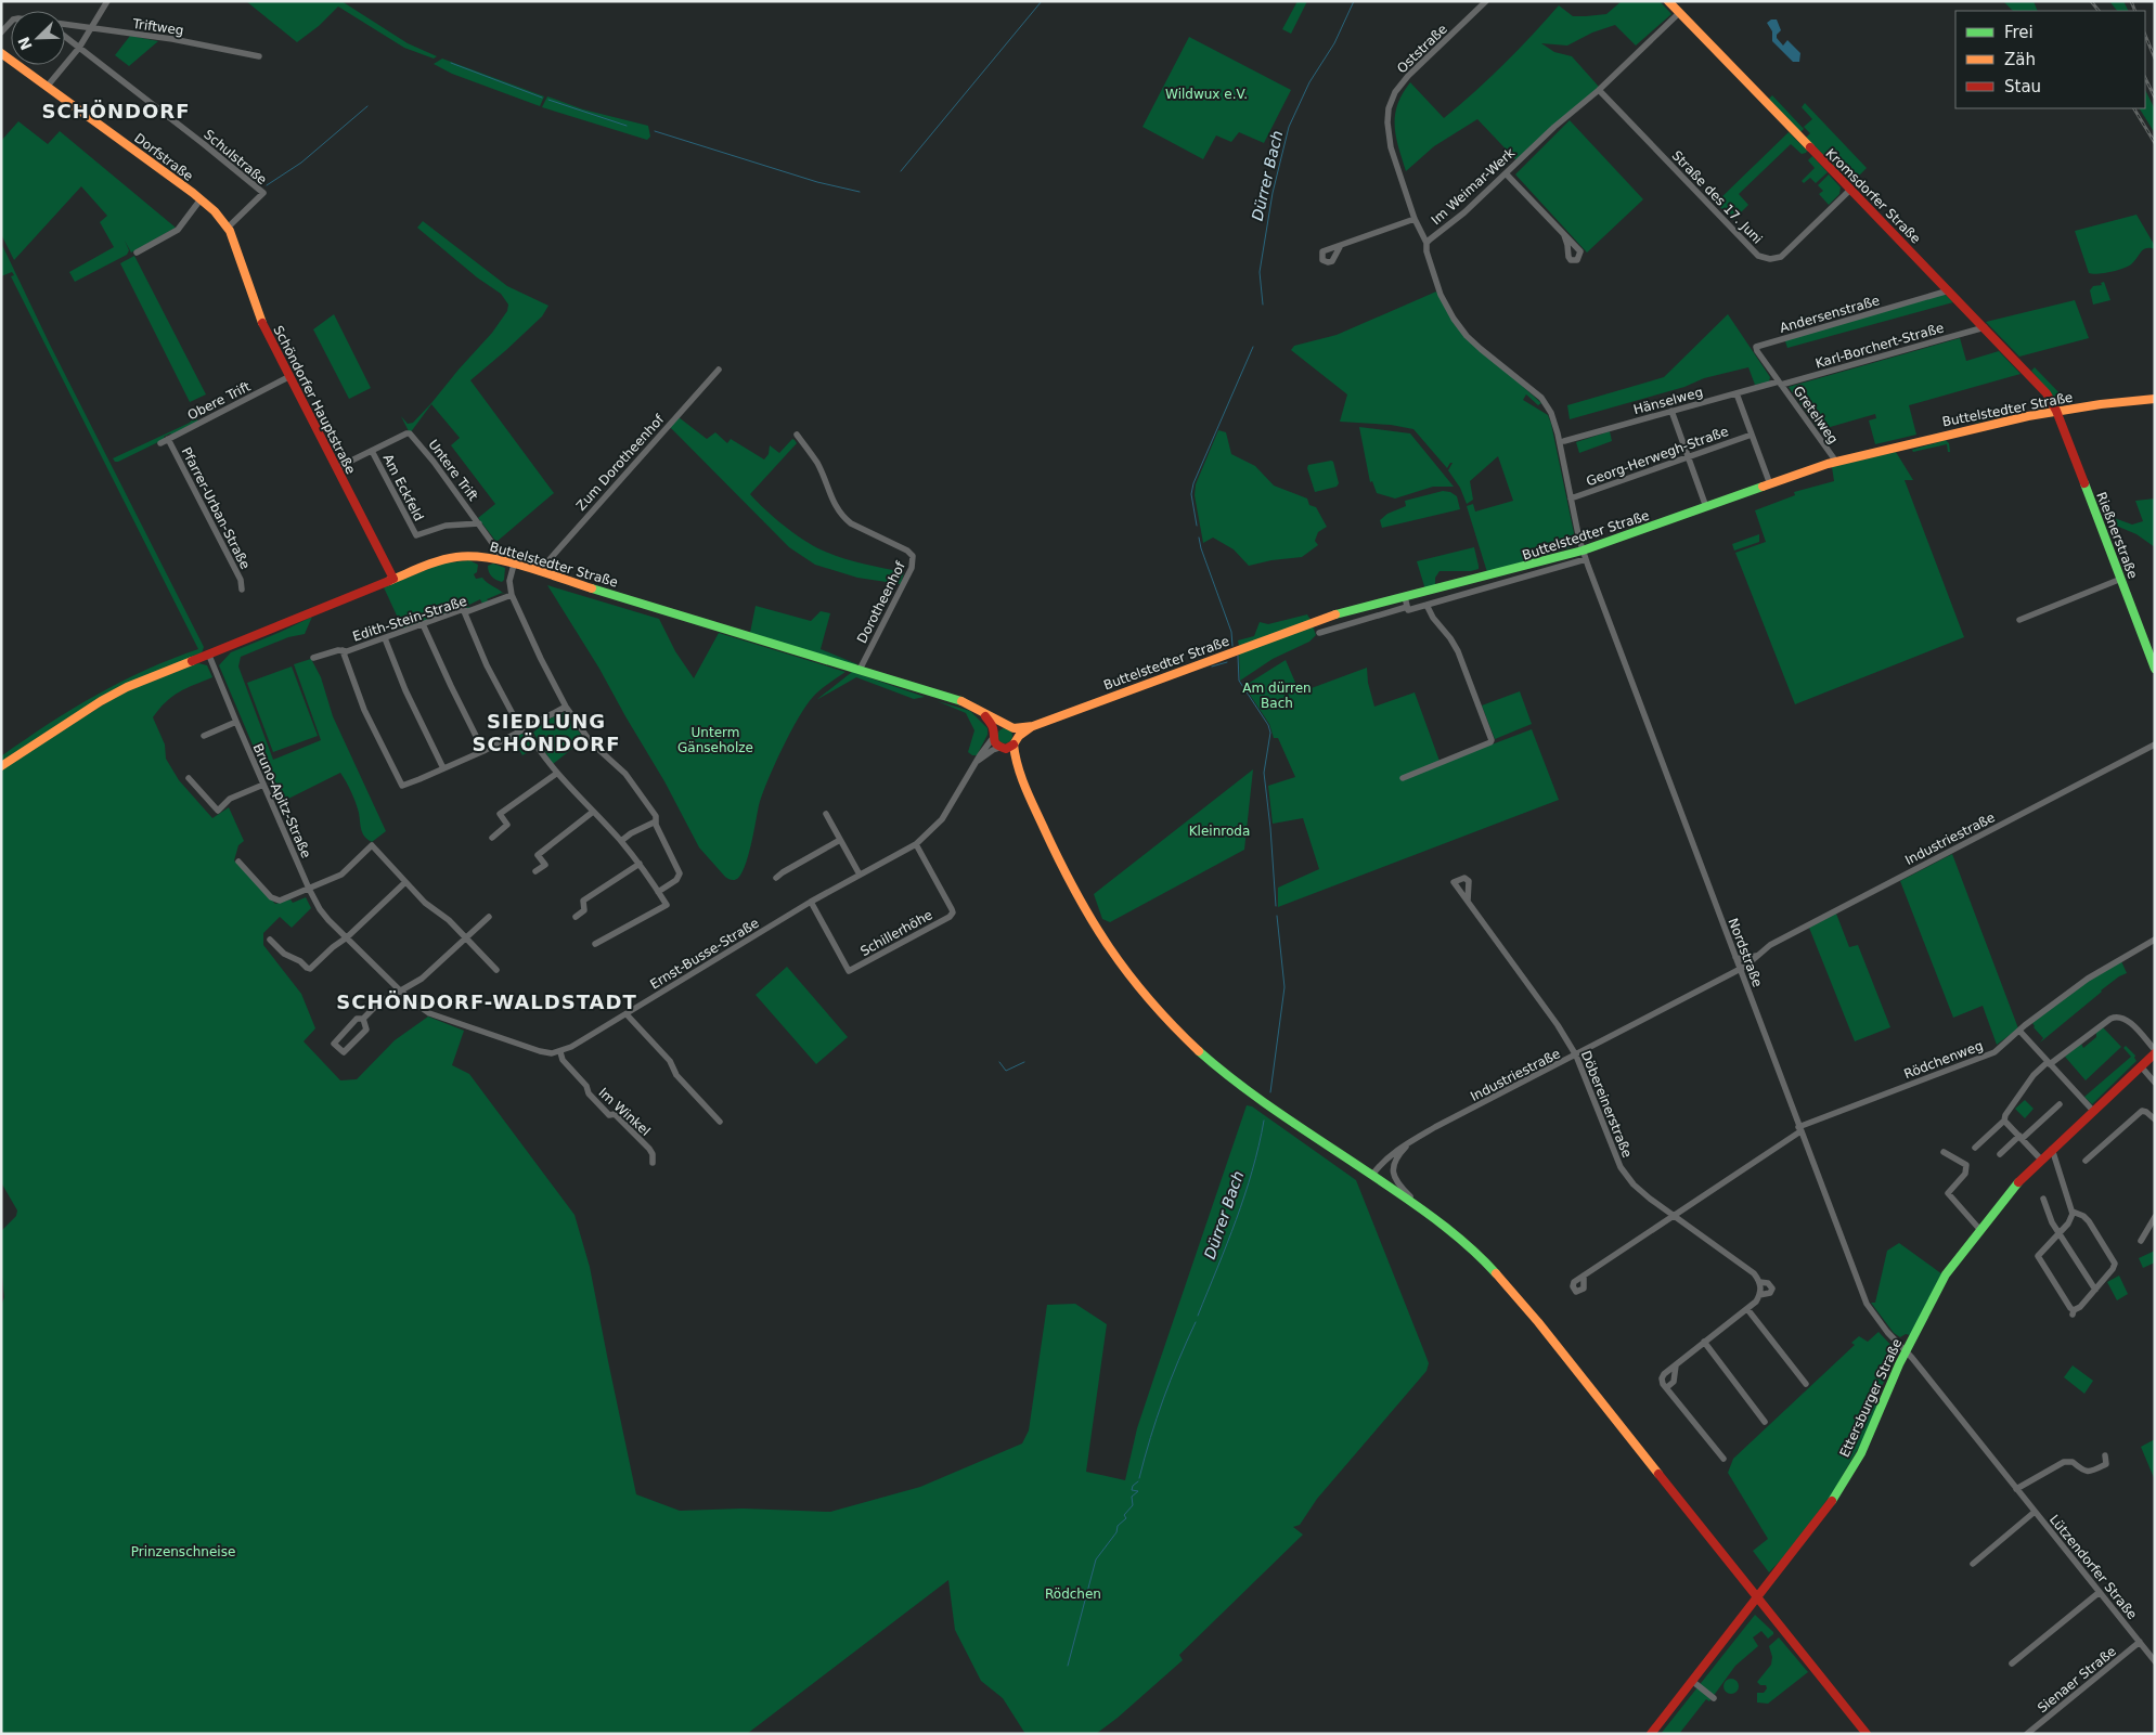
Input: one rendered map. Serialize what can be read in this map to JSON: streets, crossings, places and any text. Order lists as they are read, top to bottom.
{
  "streets": {
    "main road": [
      "Dorfstraße",
      "Kromsdorfer Straße",
      "Schöndorfer Hauptstraße",
      "Buttelstedter Straße",
      "Rießnerstraße",
      "Ettersburger Straße"
    ],
    "street": [
      "Triftweg",
      "Oststraße",
      "Schulstraße",
      "Im Weimar-Werk",
      "Straße des 17. Juni",
      "Andersenstraße",
      "Karl-Borchert-Straße",
      "Obere Trift",
      "Hänselweg",
      "Gretelweg",
      "Georg-Herwegh-Straße",
      "Zum Dorotheenhof",
      "Untere Trift",
      "Am Eckfeld",
      "Pfarrer-Urban-Straße",
      "Dorotheenhof",
      "Edith-Stein-Straße",
      "Bruno-Apitz-Straße",
      "Industriestraße",
      "Schillerhöhe",
      "Nordstraße",
      "Ernst-Busse-Straße",
      "Rödchenweg",
      "Döbereinerstraße",
      "Im Winkel",
      "Lützendorfer Straße",
      "Sienaer Straße"
    ]
  },
  "crossings": [
    ["Oststraße", "Im Weimar-Werk"],
    ["Dorfstraße", "Schulstraße"],
    ["Dorfstraße", "Schöndorfer Hauptstraße"],
    ["Schulstraße", "Schöndorfer Hauptstraße"],
    ["Im Weimar-Werk", "Kromsdorfer Straße"],
    ["Im Weimar-Werk", "Straße des 17. Juni"],
    ["Im Weimar-Werk", "Buttelstedter Straße"],
    ["Im Weimar-Werk", "Georg-Herwegh-Straße"],
    ["Im Weimar-Werk", "Nordstraße"],
    ["Kromsdorfer Straße", "Straße des 17. Juni"],
    ["Kromsdorfer Straße", "Andersenstraße"],
    ["Kromsdorfer Straße", "Karl-Borchert-Straße"],
    ["Kromsdorfer Straße", "Buttelstedter Straße"],
    ["Kromsdorfer Straße", "Rießnerstraße"],
    ["Andersenstraße", "Karl-Borchert-Straße"],
    ["Andersenstraße", "Hänselweg"],
    ["Andersenstraße", "Gretelweg"],
    ["Karl-Borchert-Straße", "Hänselweg"],
    ["Karl-Borchert-Straße", "Gretelweg"],
    ["Schöndorfer Hauptstraße", "Obere Trift"],
    ["Schöndorfer Hauptstraße", "Buttelstedter Straße"],
    ["Schöndorfer Hauptstraße", "Untere Trift"],
    ["Obere Trift", "Pfarrer-Urban-Straße"],
    ["Hänselweg", "Gretelweg"],
    ["Buttelstedter Straße", "Gretelweg"],
    ["Buttelstedter Straße", "Zum Dorotheenhof"],
    ["Buttelstedter Straße", "Untere Trift"],
    ["Buttelstedter Straße", "Rießnerstraße"],
    ["Buttelstedter Straße", "Dorotheenhof"],
    ["Buttelstedter Straße", "Bruno-Apitz-Straße"],
    ["Buttelstedter Straße", "Nordstraße"],
    ["Buttelstedter Straße", "Ernst-Busse-Straße"],
    ["Untere Trift", "Am Eckfeld"],
    ["Bruno-Apitz-Straße", "Ernst-Busse-Straße"],
    ["Bruno-Apitz-Straße", "Im Winkel"],
    ["Industriestraße", "Nordstraße"],
    ["Industriestraße", "Döbereinerstraße"],
    ["Schillerhöhe", "Ernst-Busse-Straße"],
    ["Nordstraße", "Rödchenweg"],
    ["Nordstraße", "Ettersburger Straße"],
    ["Nordstraße", "Lützendorfer Straße"],
    ["Ernst-Busse-Straße", "Im Winkel"],
    ["Rödchenweg", "Döbereinerstraße"],
    ["Ettersburger Straße", "Lützendorfer Straße"],
    ["Lützendorfer Straße", "Sienaer Straße"]
  ],
  "districts": ["SCHÖNDORF", "SIEDLUNG SCHÖNDORF", "SCHÖNDORF-WALDSTADT"],
  "water": ["Dürrer Bach"],
  "parks": [
    "Wildwux e.V.",
    "Am dürren Bach",
    "Unterm Gänseholze",
    "Kleinroda",
    "Prinzenschneise",
    "Rödchen"
  ],
  "legend": ["Frei", "Zäh", "Stau"],
  "north": "bottom left"
}
